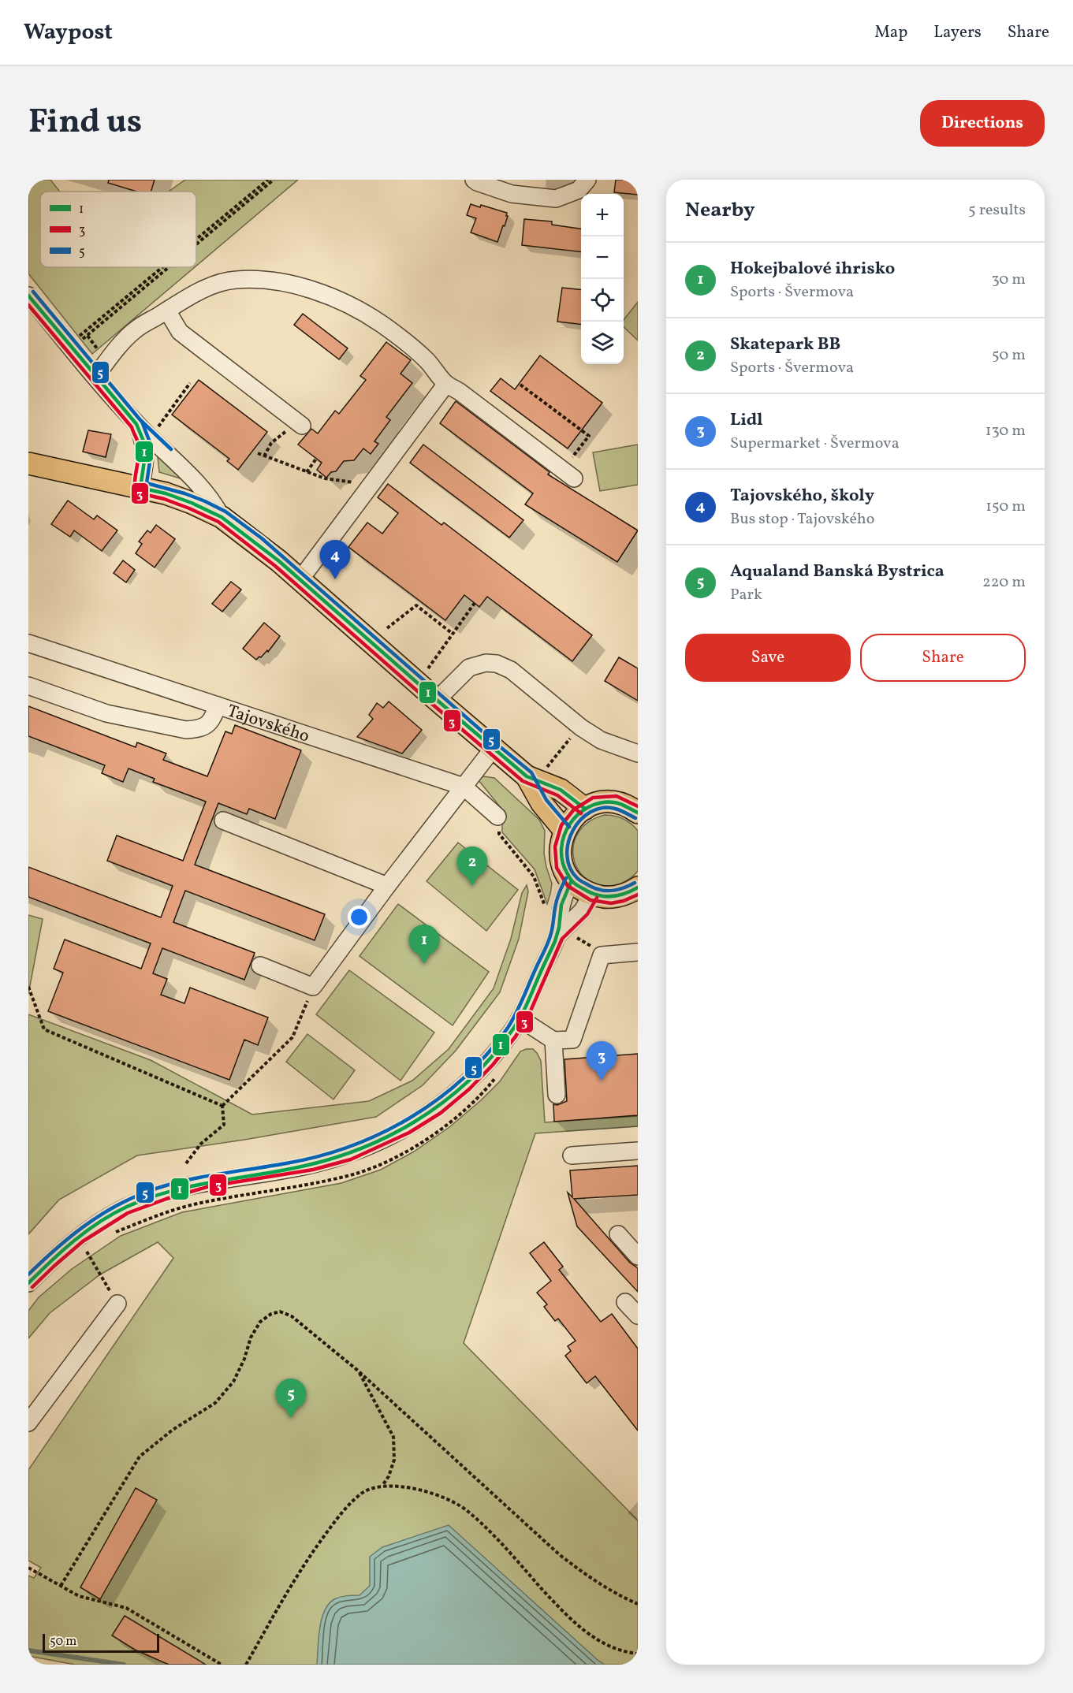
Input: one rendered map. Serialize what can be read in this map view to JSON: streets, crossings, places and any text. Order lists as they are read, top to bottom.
{
  "streets": {
    "street": ["Tajovského"]
  },
  "lines": ["transit line 5", "transit line 1", "transit line 3"],
  "legend": ["1", "3", "5"],
  "scale_bar": "50 m",
  "page": {
    "header": "Waypost",
    "nav": ["Map", "Layers", "Share"],
    "title": "Find us",
    "buttons": [
      "Directions",
      ["Save", "Share"]
    ],
    "heading": ["Nearby", "5 results"],
    "map_buttons": ["+", "−"],
    "list": [
      {
        "mark": "1",
        "name": "Hokejbalové ihrisko",
        "note": "Sports · Švermova",
        "value": "30 m"
      },
      {
        "mark": "2",
        "name": "Skatepark BB",
        "note": "Sports · Švermova",
        "value": "50 m"
      },
      {
        "mark": "3",
        "name": "Lidl",
        "note": "Supermarket · Švermova",
        "value": "130 m"
      },
      {
        "mark": "4",
        "name": "Tajovského, školy",
        "note": "Bus stop · Tajovského",
        "value": "150 m"
      },
      {
        "mark": "5",
        "name": "Aqualand Banská Bystrica",
        "note": "Park",
        "value": "220 m"
      }
    ],
    "pins": [
      "4",
      "2",
      "1",
      "3",
      "5"
    ],
    "scale": "50 m"
  }
}
